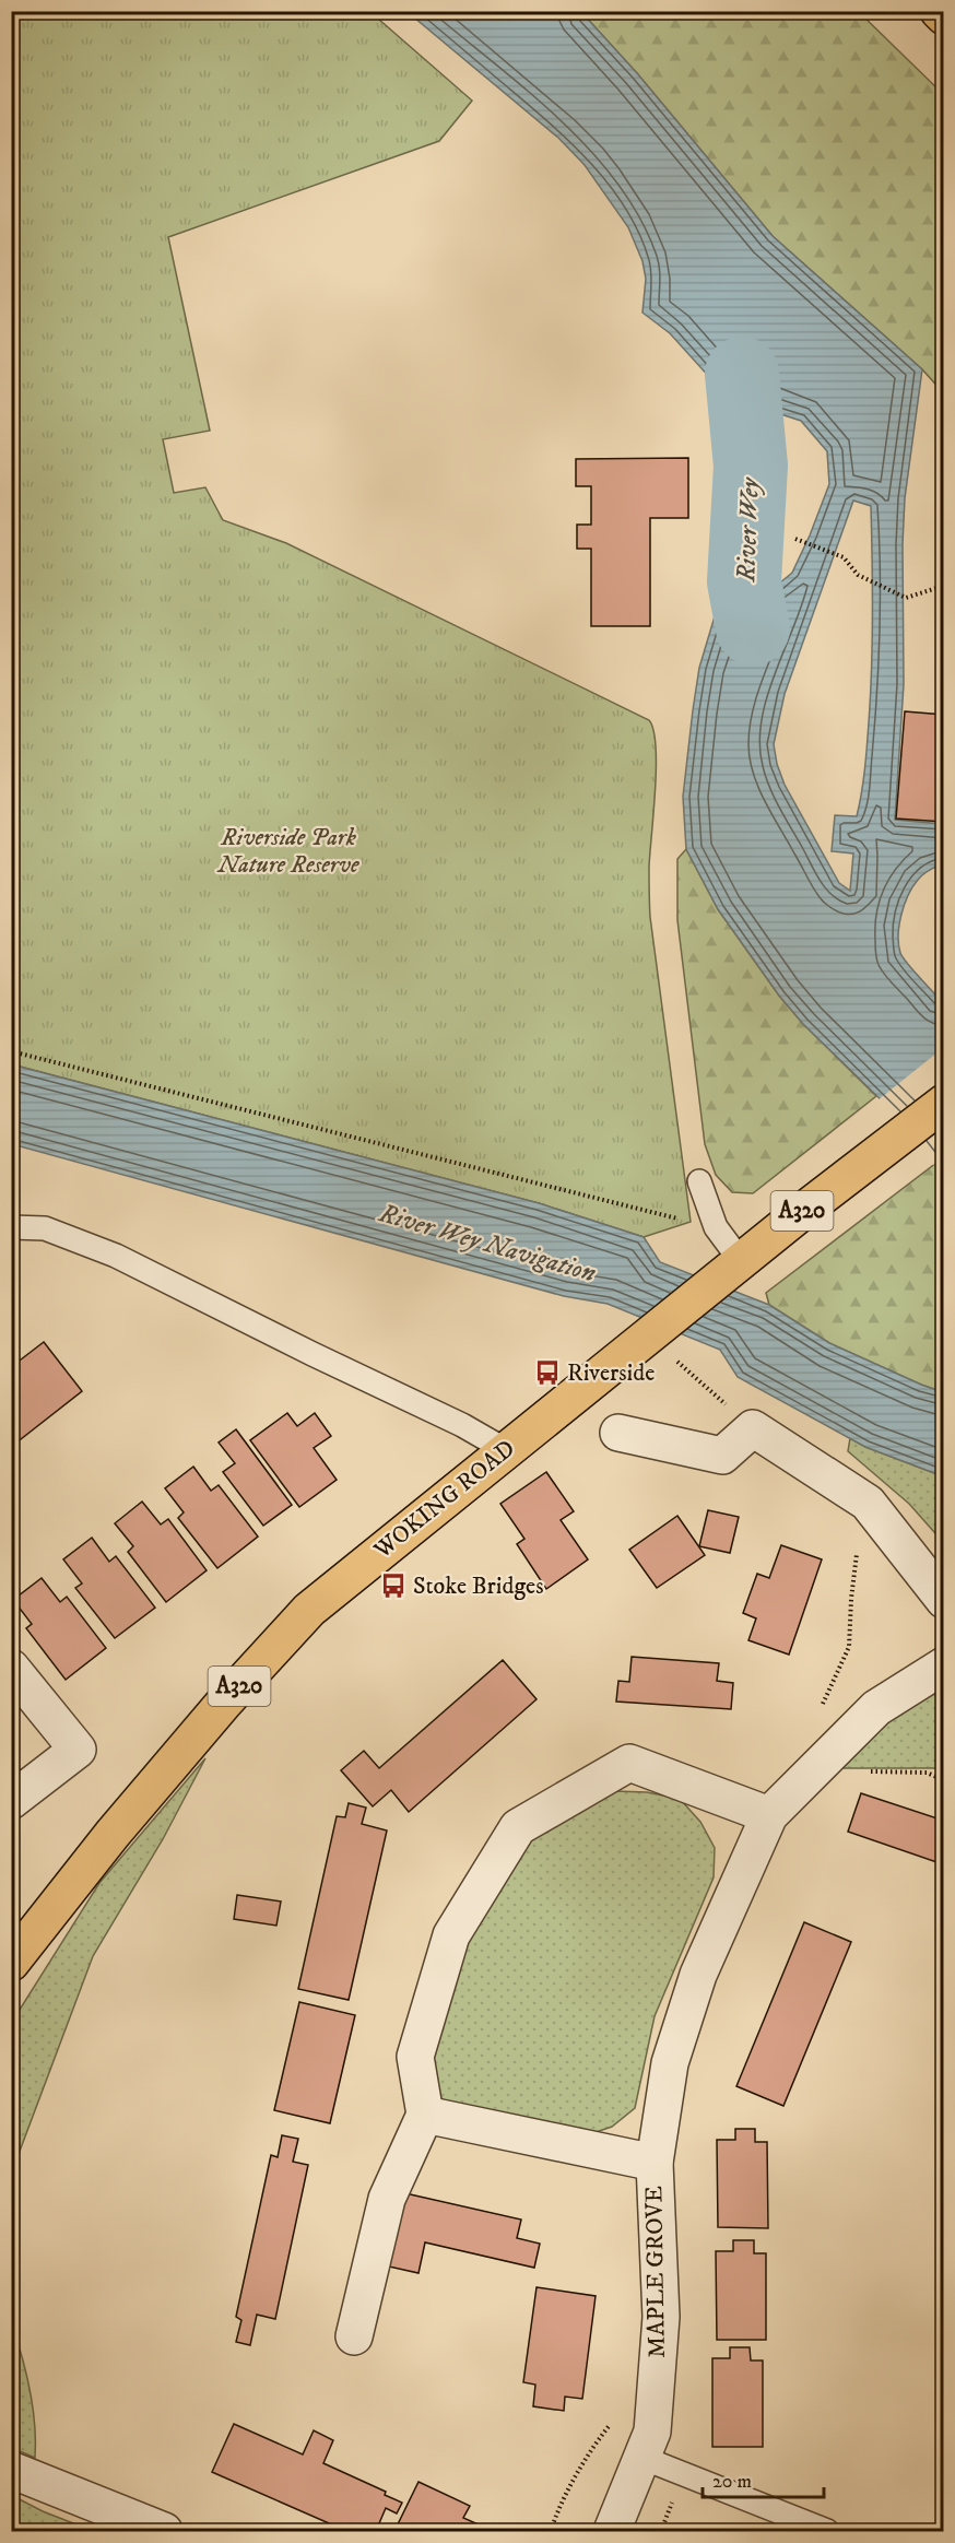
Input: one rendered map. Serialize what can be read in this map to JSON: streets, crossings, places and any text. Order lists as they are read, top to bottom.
{
  "streets": {
    "main road": ["A320", "WOKING ROAD"],
    "street": ["MAPLE GROVE"]
  },
  "water": ["River Wey", "River Wey Navigation"],
  "parks": ["Riverside Park Nature Reserve"],
  "places": {
    "bus stop": ["Riverside", "Stoke Bridges"]
  },
  "scale_bar": "20 m"
}
